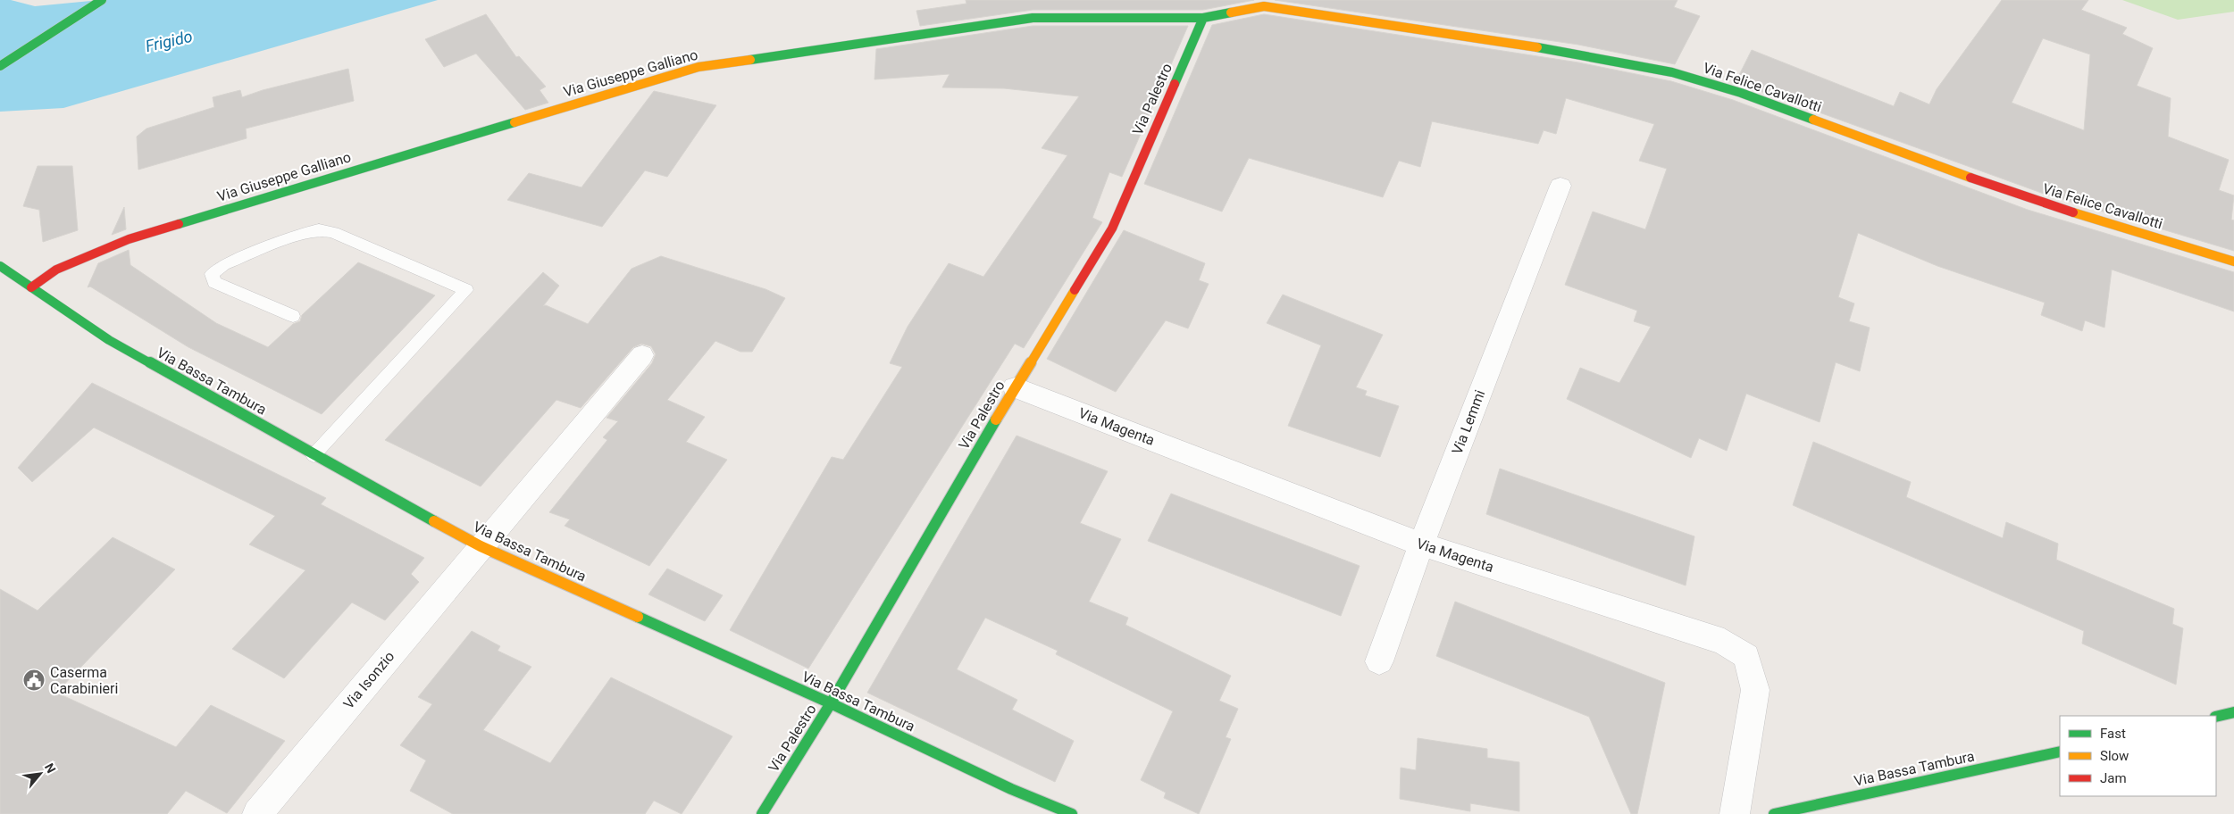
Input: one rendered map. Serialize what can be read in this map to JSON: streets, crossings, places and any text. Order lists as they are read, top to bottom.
{
  "streets": {
    "street": [
      "Via Giuseppe Galliano",
      "Via Felice Cavallotti",
      "Via Palestro",
      "Via Bassa Tambura",
      "Via Lemmi",
      "Via Magenta",
      "Via Isonzio"
    ]
  },
  "crossings": [
    ["Via Giuseppe Galliano", "Via Felice Cavallotti"],
    ["Via Giuseppe Galliano", "Via Palestro"],
    ["Via Giuseppe Galliano", "Via Bassa Tambura"],
    ["Via Palestro", "Via Bassa Tambura"],
    ["Via Palestro", "Via Magenta"],
    ["Via Bassa Tambura", "Via Isonzio"],
    ["Via Lemmi", "Via Magenta"]
  ],
  "water": ["Frigido"],
  "places": {
    "public building": ["Caserma Carabinieri"]
  },
  "legend": ["Fast", "Slow", "Jam"],
  "north": "top right"
}
